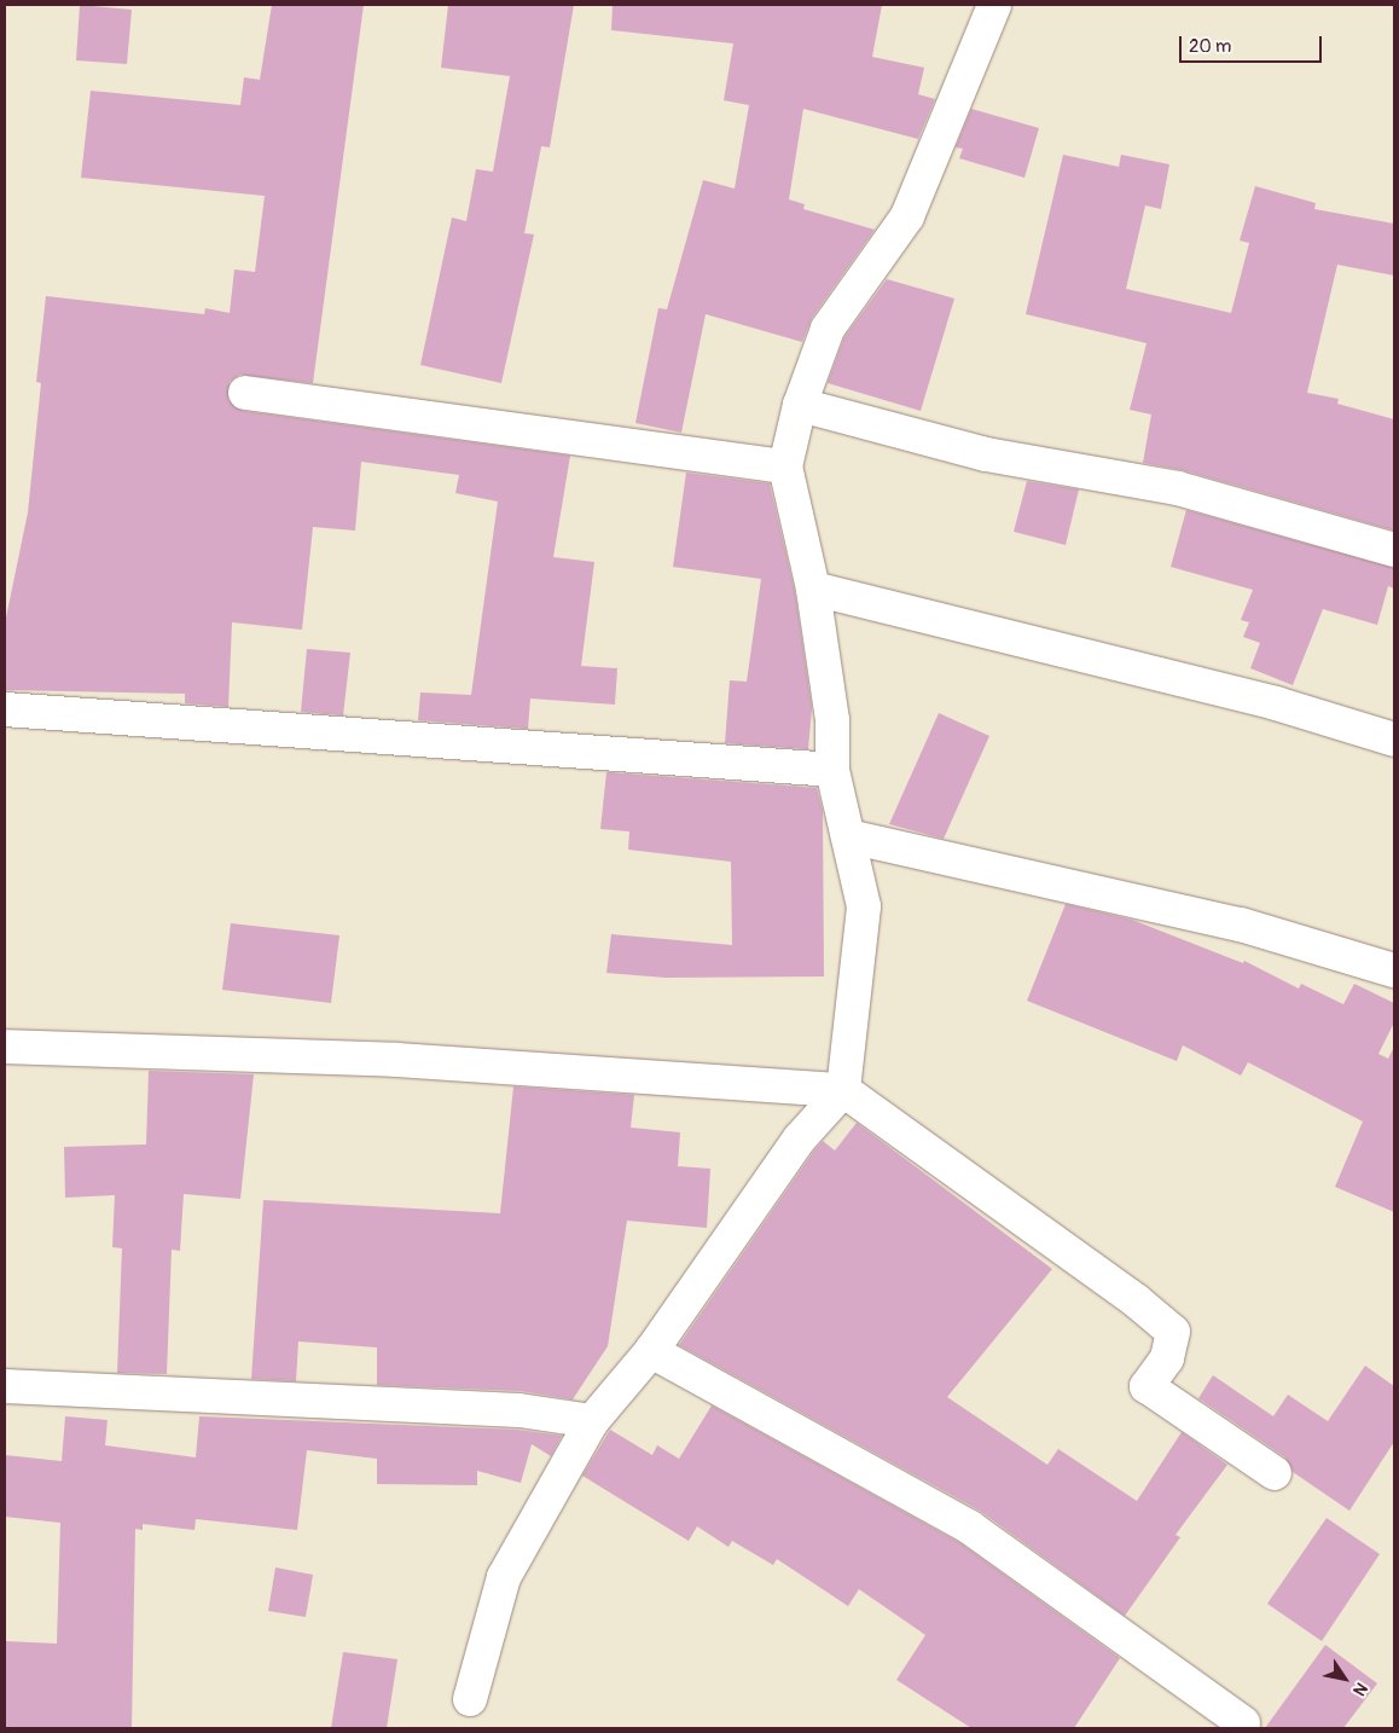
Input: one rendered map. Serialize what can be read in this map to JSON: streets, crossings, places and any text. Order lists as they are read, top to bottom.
{
  "scale_bar": "20 m",
  "north": "bottom right"
}
